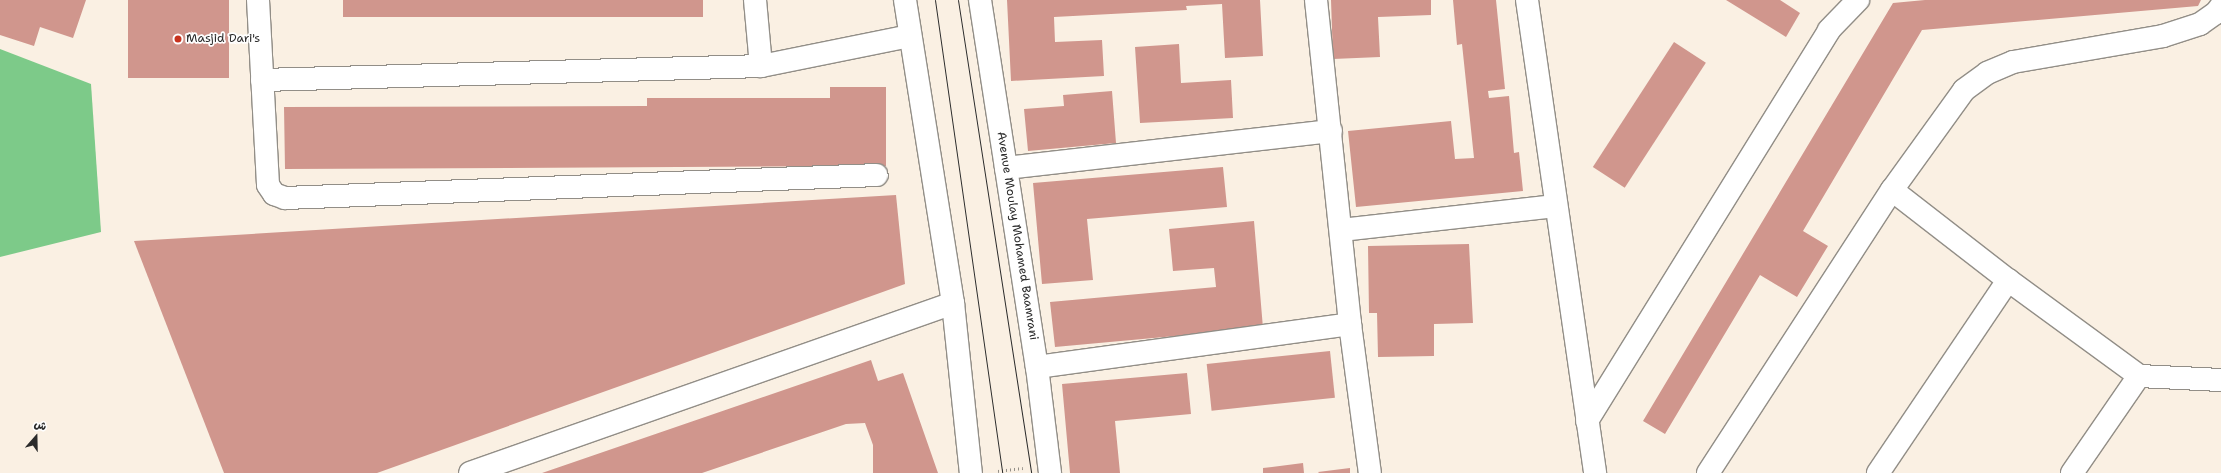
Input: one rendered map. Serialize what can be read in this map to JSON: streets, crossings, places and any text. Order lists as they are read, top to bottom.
{
  "streets": {
    "street": ["Avenue Moulay Mohamed Baamrani"]
  },
  "places": ["Masjid Dari's"],
  "north": "top"
}
